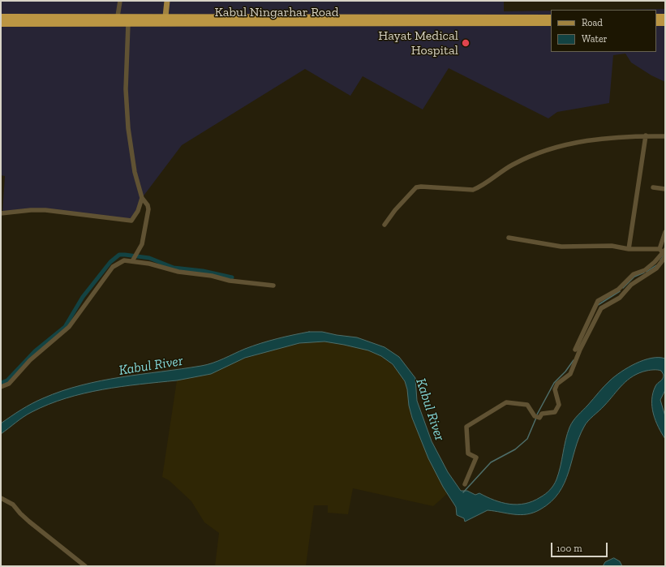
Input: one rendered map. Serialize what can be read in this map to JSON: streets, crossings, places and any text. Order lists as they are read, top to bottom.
{
  "streets": {
    "highway": ["Kabul Ningarhar Road"]
  },
  "water": ["Kabul River"],
  "places": ["Hayat Medical Hospital"],
  "legend": ["Road", "Water"],
  "scale_bar": "100 m"
}
